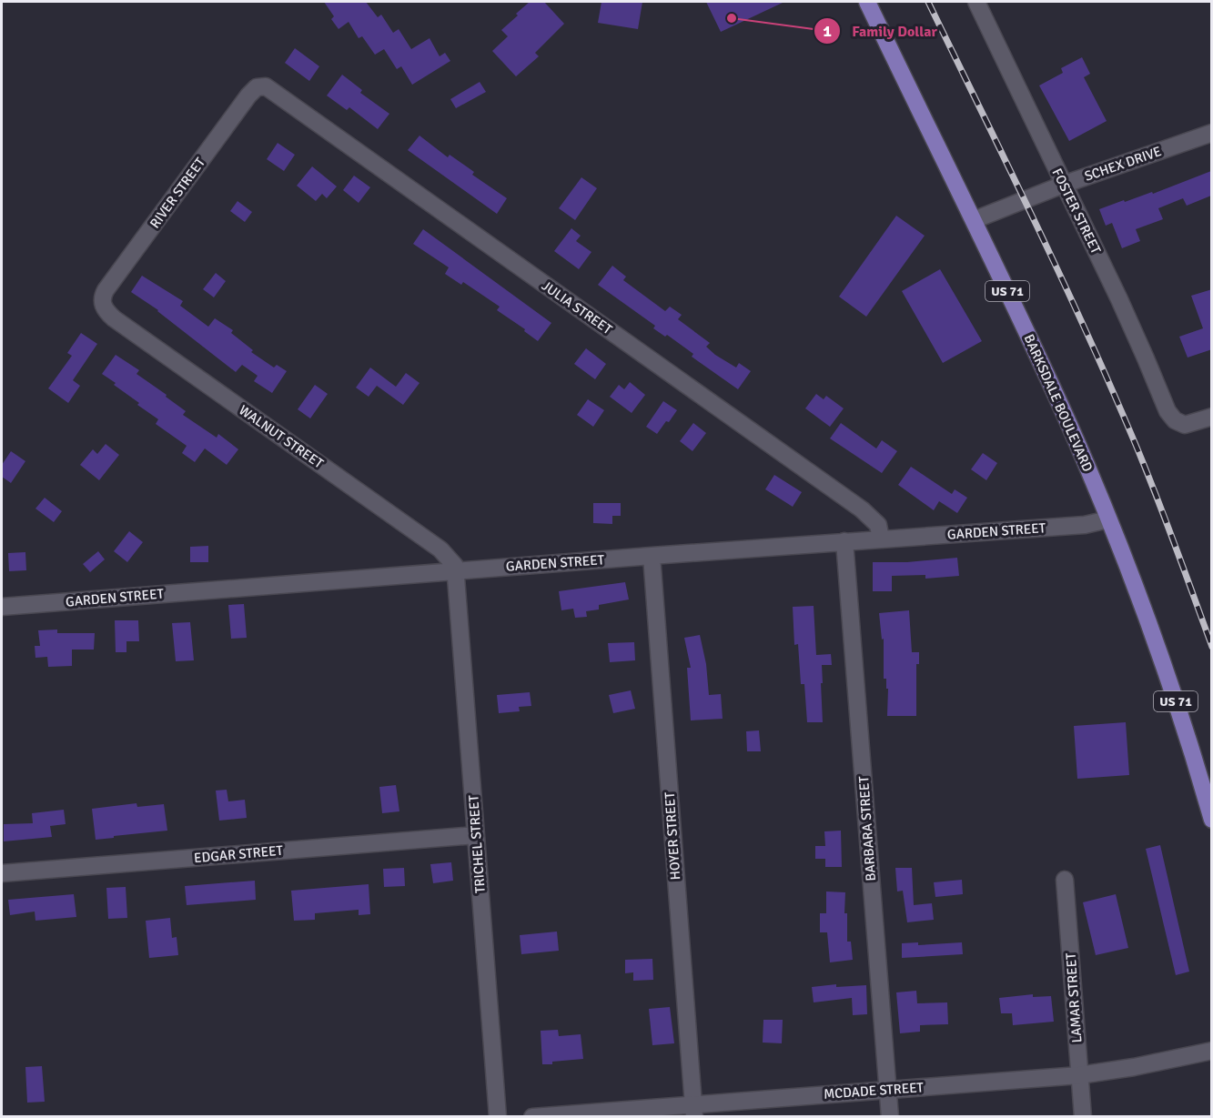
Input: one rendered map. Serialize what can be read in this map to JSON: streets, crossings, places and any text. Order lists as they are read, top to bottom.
{
  "streets": {
    "main road": ["US 71", "BARKSDALE BOULEVARD"],
    "street": [
      "SCHEX DRIVE",
      "RIVER STREET",
      "FOSTER STREET",
      "JULIA STREET",
      "WALNUT STREET",
      "GARDEN STREET",
      "BARBARA STREET",
      "HOYER STREET",
      "TRICHEL STREET",
      "EDGAR STREET",
      "LAMAR STREET",
      "MCDADE STREET"
    ]
  },
  "crossings": [
    ["SCHEX DRIVE", "FOSTER STREET"],
    ["SCHEX DRIVE", "BARKSDALE BOULEVARD"],
    ["RIVER STREET", "JULIA STREET"],
    ["RIVER STREET", "WALNUT STREET"],
    ["JULIA STREET", "GARDEN STREET"],
    ["BARKSDALE BOULEVARD", "GARDEN STREET"],
    ["WALNUT STREET", "GARDEN STREET"],
    ["WALNUT STREET", "TRICHEL STREET"],
    ["GARDEN STREET", "BARBARA STREET"],
    ["GARDEN STREET", "HOYER STREET"],
    ["GARDEN STREET", "TRICHEL STREET"],
    ["BARBARA STREET", "MCDADE STREET"],
    ["HOYER STREET", "MCDADE STREET"],
    ["TRICHEL STREET", "EDGAR STREET"],
    ["LAMAR STREET", "MCDADE STREET"]
  ],
  "places": ["Family Dollar"]
}
